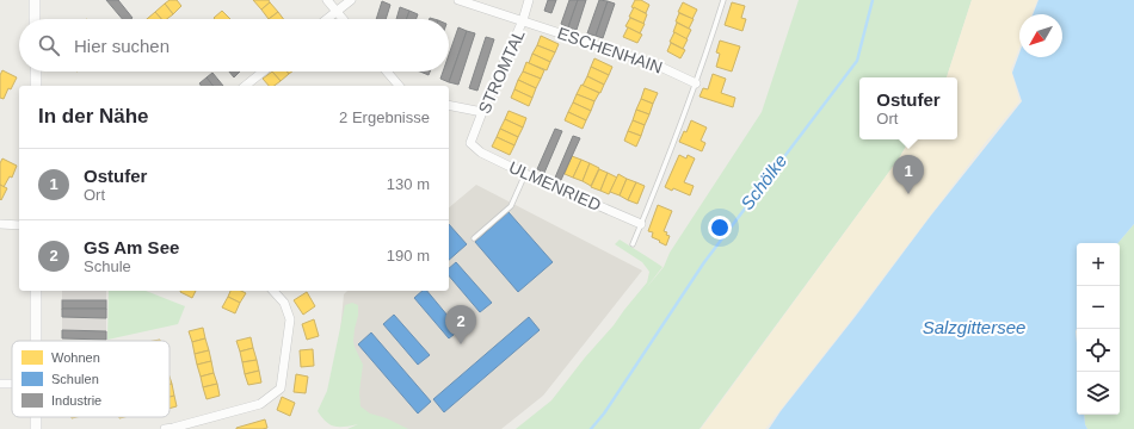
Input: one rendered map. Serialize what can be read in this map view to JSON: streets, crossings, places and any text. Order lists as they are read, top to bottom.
{
  "streets": {
    "street": ["ESCHENHAIN", "STROMTAL", "ULMENRIED"]
  },
  "crossings": [
    ["ESCHENHAIN", "STROMTAL"],
    ["STROMTAL", "ULMENRIED"]
  ],
  "water": ["Schölke", "Salzgittersee"],
  "legend": ["Wohnen", "Schulen", "Industrie"],
  "north": "bottom left",
  "page": {
    "search": "Hier suchen",
    "popup": ["Ostufer", "Ort"],
    "heading": ["In der Nähe", "2 Ergebnisse"],
    "list": [
      {
        "mark": "1",
        "name": "Ostufer",
        "note": "Ort",
        "value": "130 m"
      },
      {
        "mark": "2",
        "name": "GS Am See",
        "note": "Schule",
        "value": "190 m"
      }
    ],
    "pins": ["1", "2"],
    "map_buttons": ["+", "−"]
  }
}
